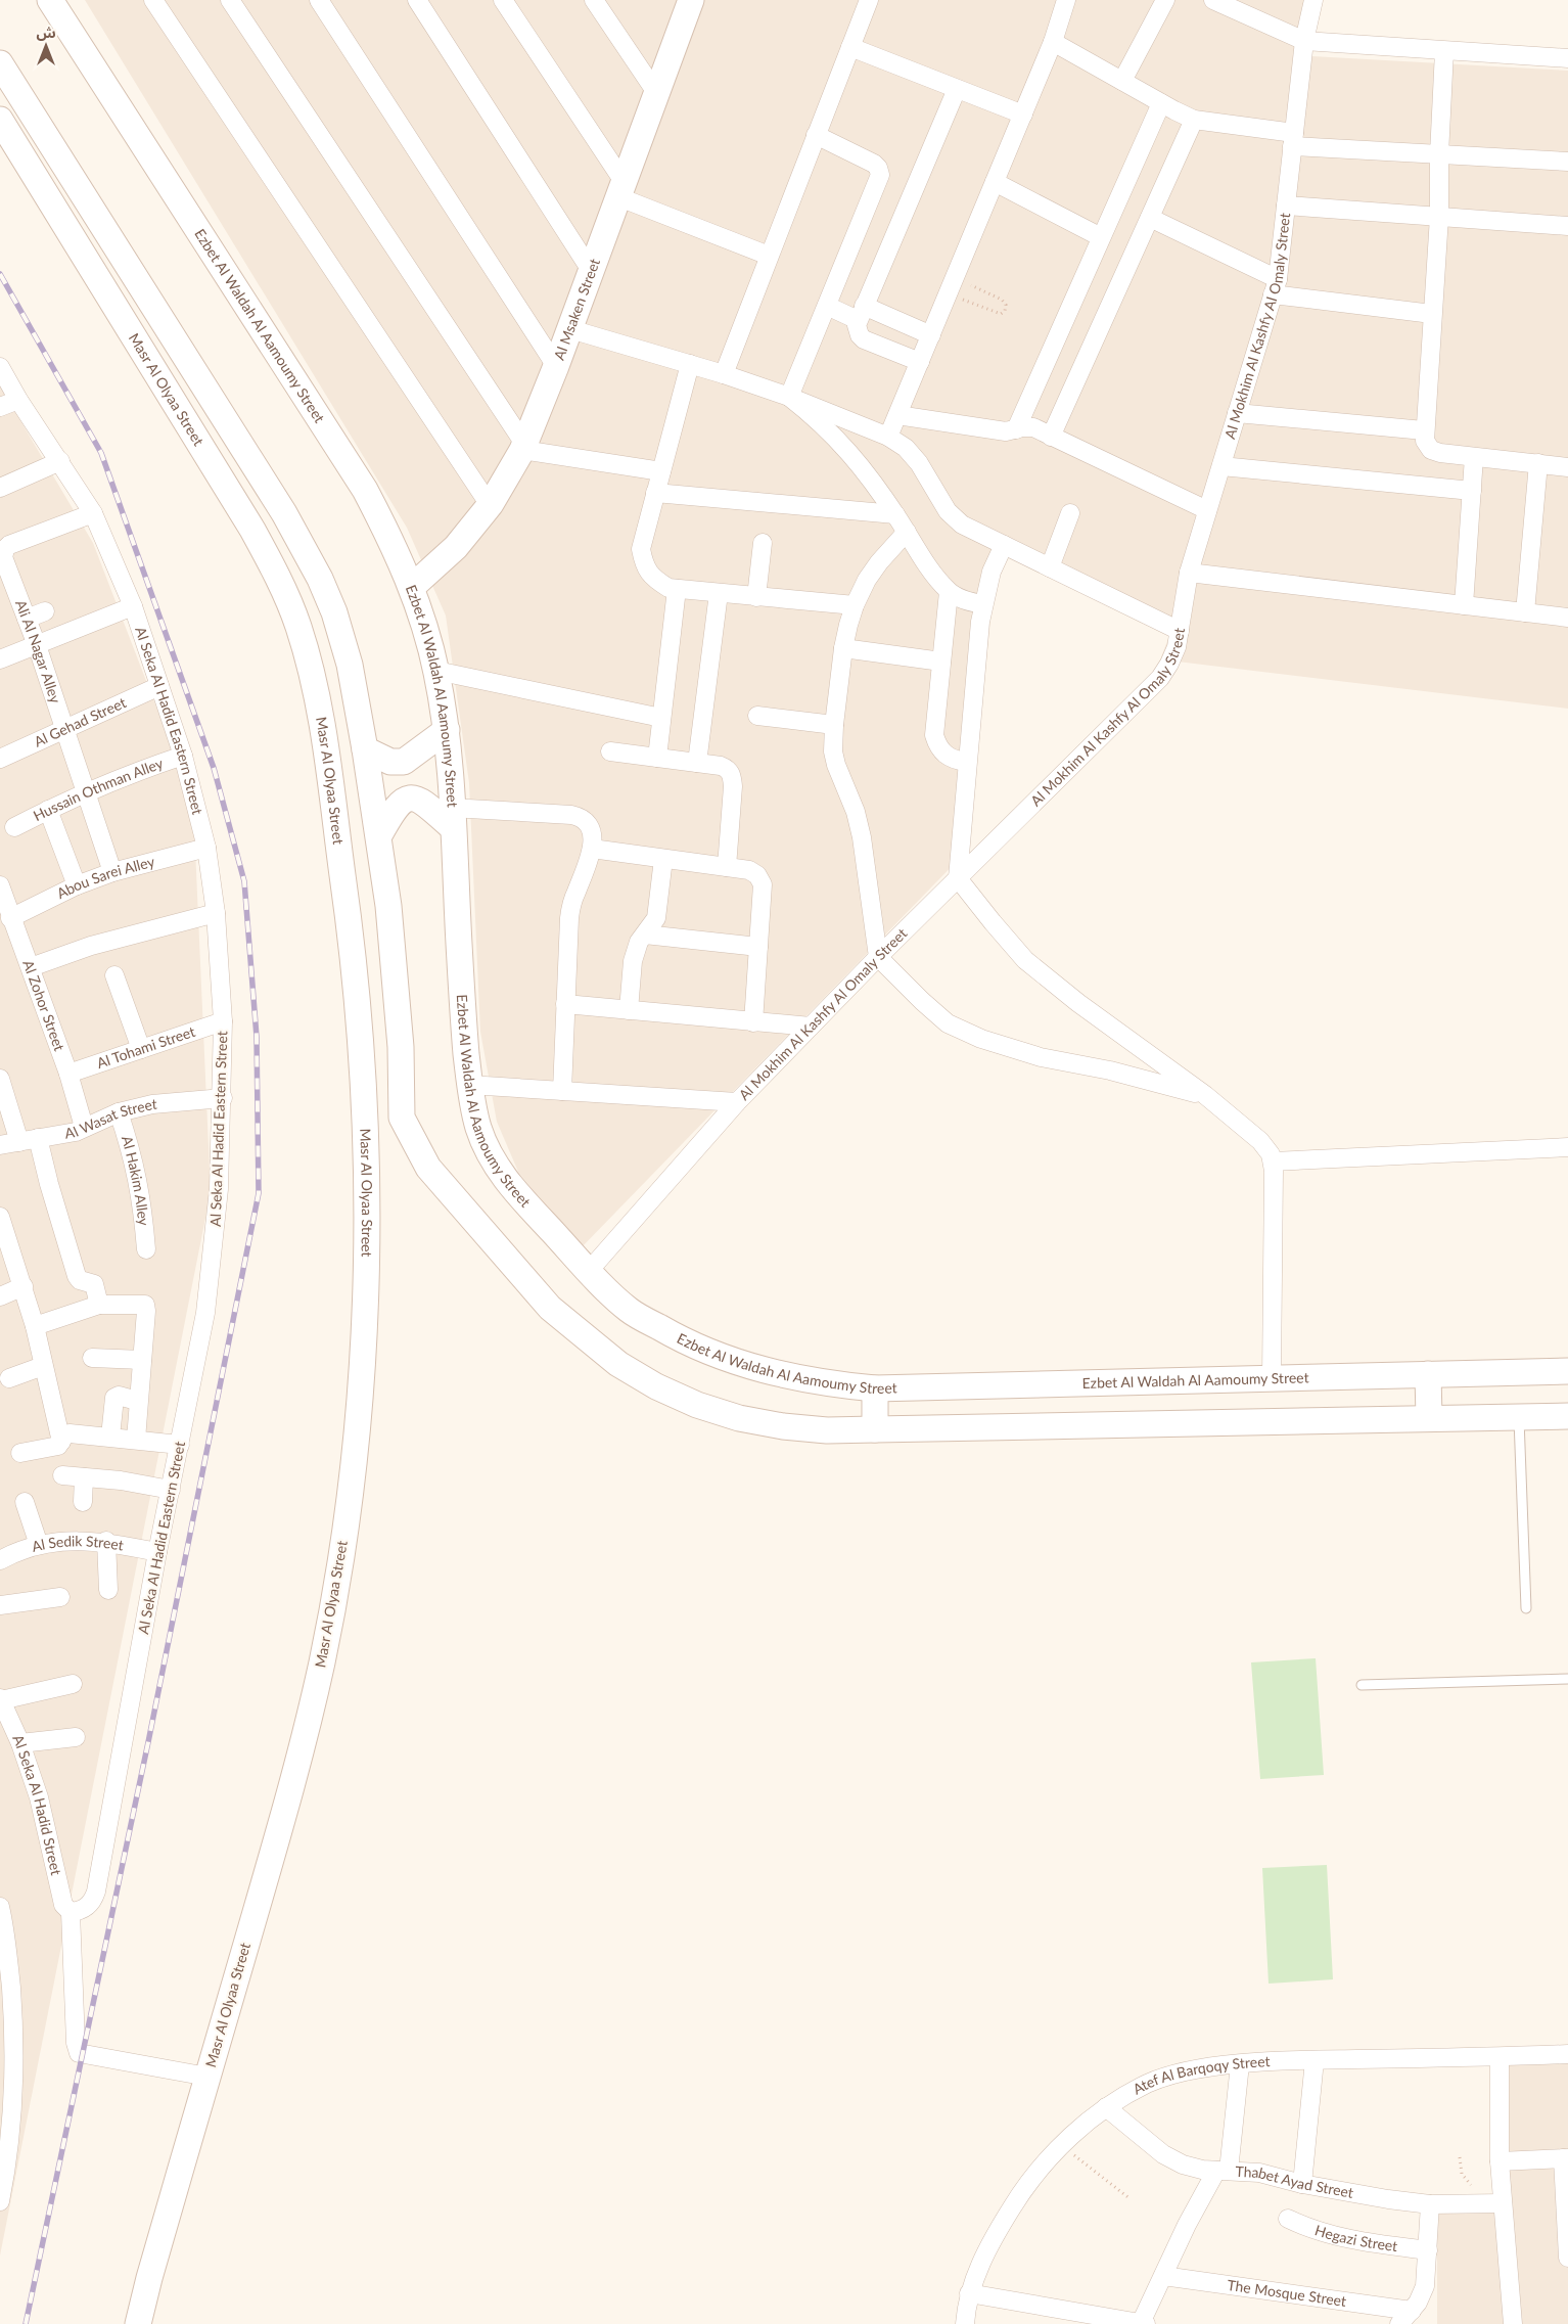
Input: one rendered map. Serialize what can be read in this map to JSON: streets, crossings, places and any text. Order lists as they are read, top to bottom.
{
  "streets": {
    "street": [
      "Al Msaken Street",
      "Ezbet Al Waldah Al Aamoumy Street",
      "Al Mokhim Al Kashfy Al Omaly Street",
      "Masr Al Olyaa Street",
      "Ali Al Nagar Alley",
      "Al Gehad Street",
      "Al Seka Al Hadid Eastern Street",
      "Hussain Othman Alley",
      "Abou Sarei Alley",
      "Al Zohor Street",
      "Al Tohami Street",
      "Al Wasat Street",
      "Al Hakim Alley",
      "Al Sedik Street",
      "Al Seka Al Hadid Street",
      "Atef Al Barqoqy Street",
      "Thabet Ayad Street",
      "Hegazi Street",
      "The Mosque Street"
    ]
  },
  "crossings": [
    ["Al Msaken Street", "Ezbet Al Waldah Al Aamoumy Street"],
    ["Ezbet Al Waldah Al Aamoumy Street", "Al Mokhim Al Kashfy Al Omaly Street"],
    ["Ali Al Nagar Alley", "Al Gehad Street"],
    ["Ali Al Nagar Alley", "Al Seka Al Hadid Eastern Street"],
    ["Ali Al Nagar Alley", "Hussain Othman Alley"],
    ["Ali Al Nagar Alley", "Abou Sarei Alley"],
    ["Al Gehad Street", "Al Seka Al Hadid Eastern Street"],
    ["Al Seka Al Hadid Eastern Street", "Hussain Othman Alley"],
    ["Al Seka Al Hadid Eastern Street", "Abou Sarei Alley"],
    ["Al Seka Al Hadid Eastern Street", "Al Tohami Street"],
    ["Al Seka Al Hadid Eastern Street", "Al Wasat Street"],
    ["Al Seka Al Hadid Eastern Street", "Al Sedik Street"],
    ["Al Seka Al Hadid Eastern Street", "Al Seka Al Hadid Street"],
    ["Abou Sarei Alley", "Al Zohor Street"],
    ["Al Zohor Street", "Al Tohami Street"],
    ["Al Zohor Street", "Al Wasat Street"],
    ["Al Wasat Street", "Al Hakim Alley"],
    ["Atef Al Barqoqy Street", "Thabet Ayad Street"]
  ],
  "north": "top"
}
